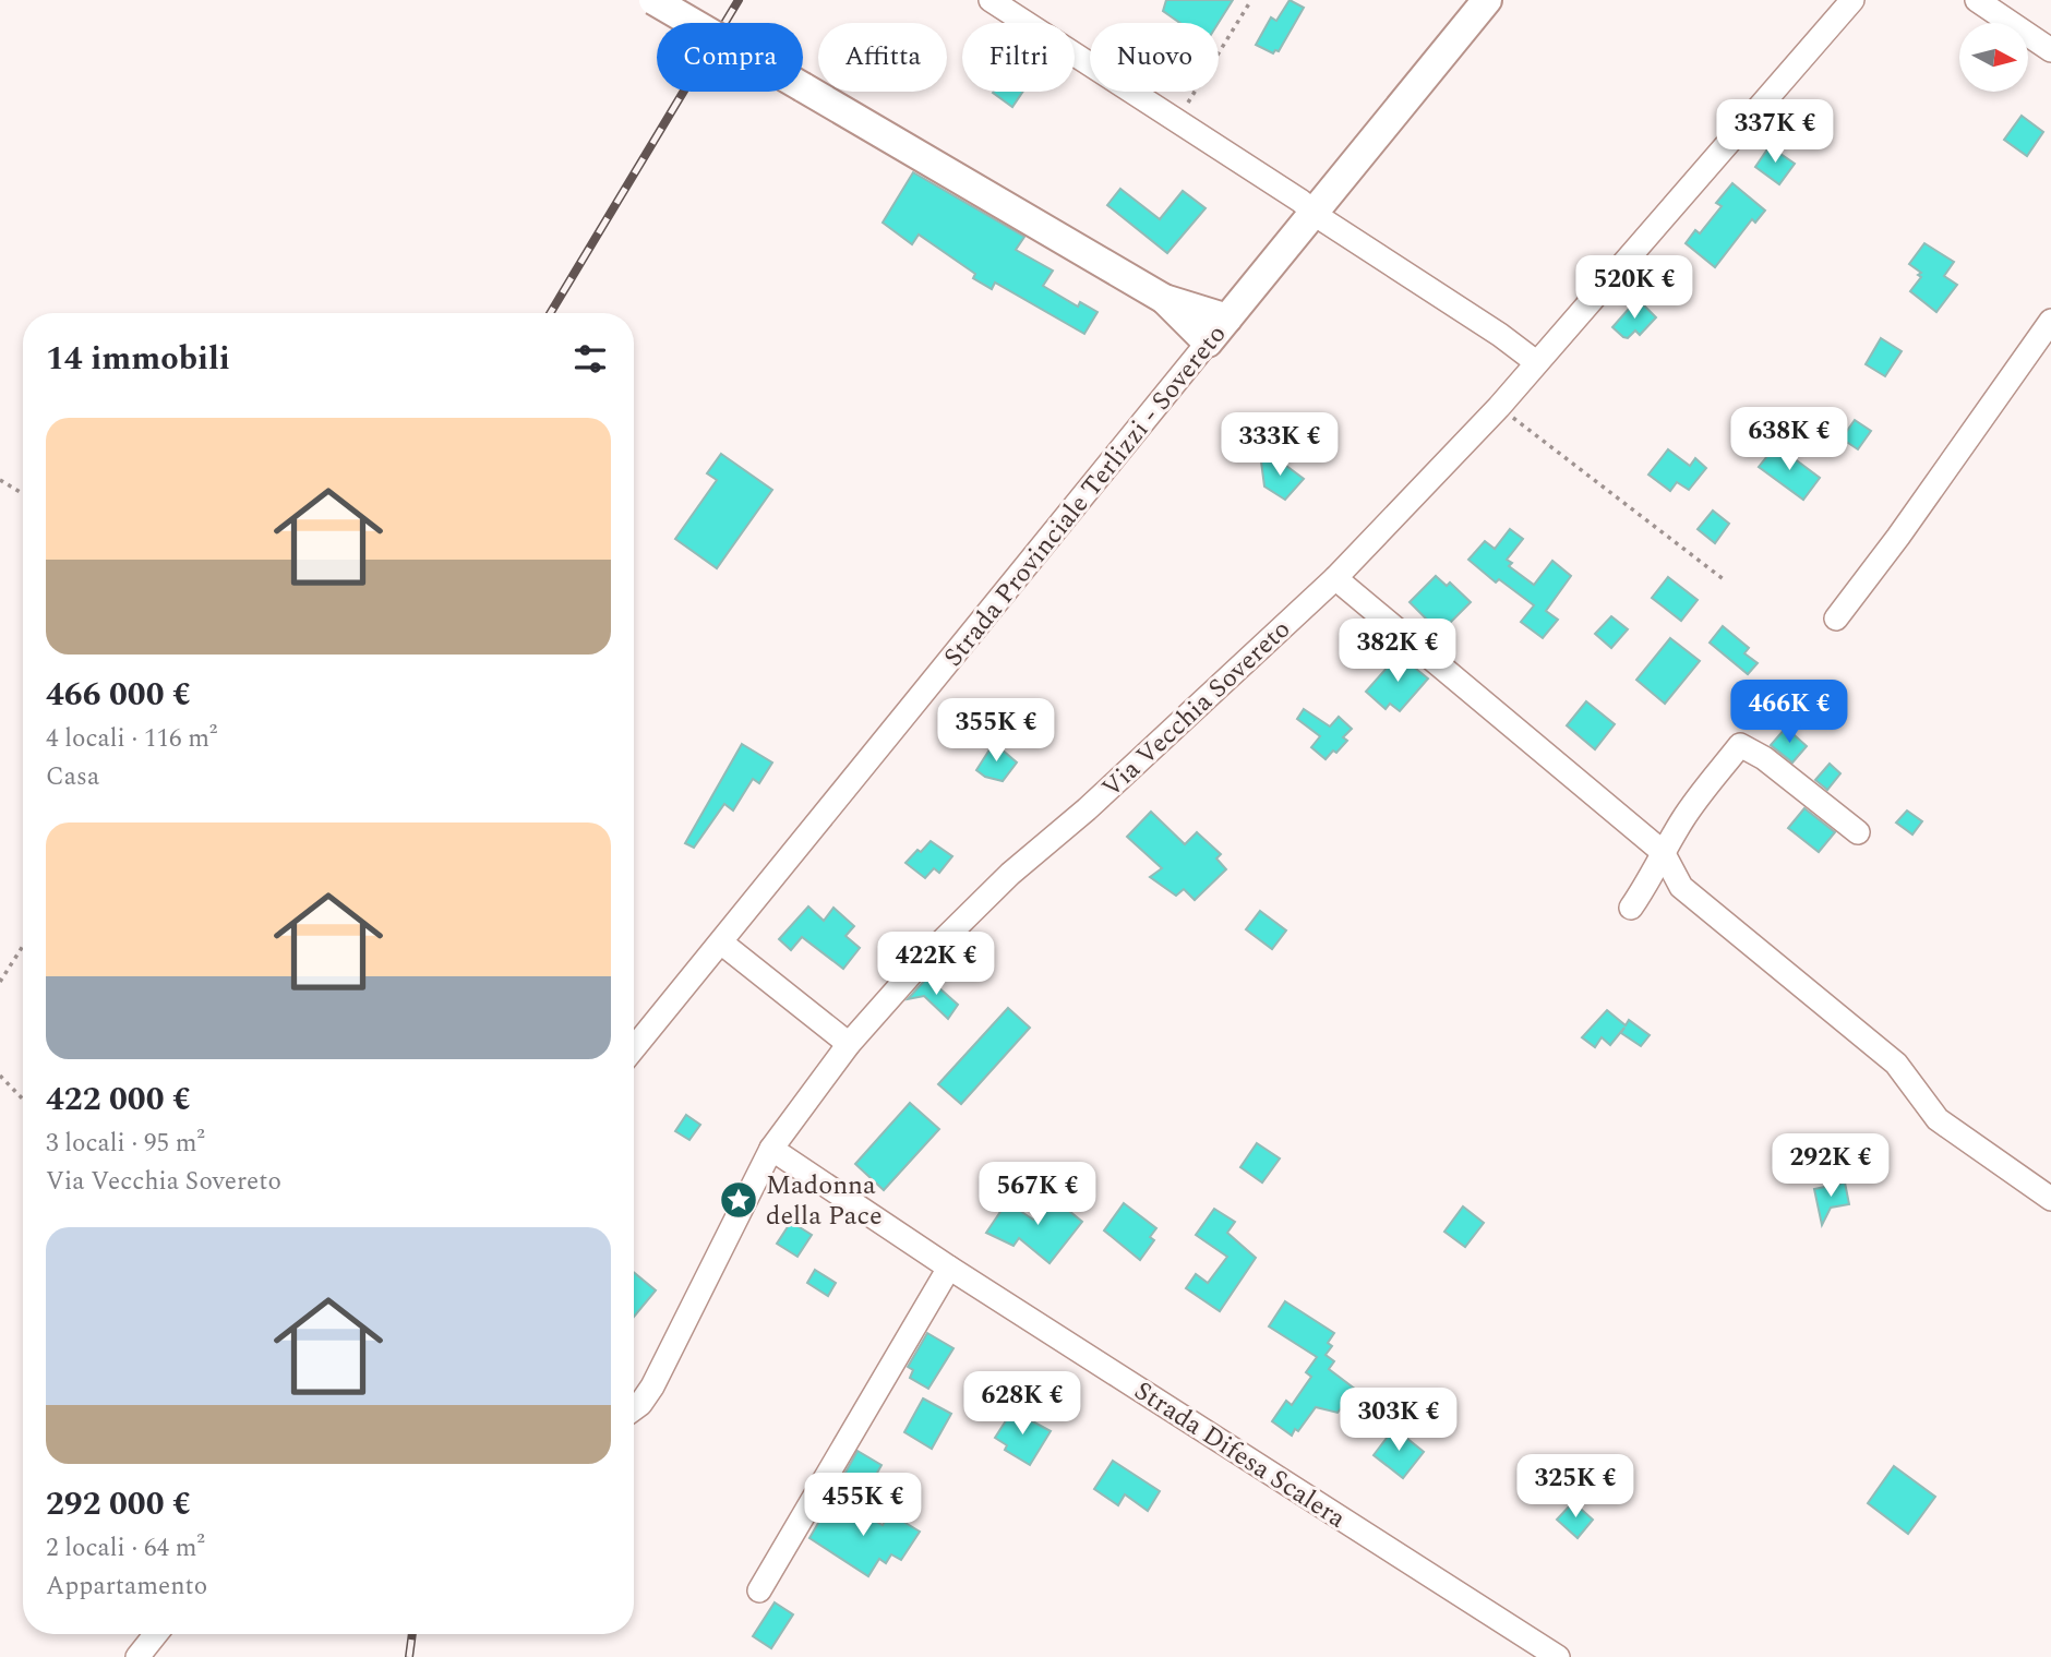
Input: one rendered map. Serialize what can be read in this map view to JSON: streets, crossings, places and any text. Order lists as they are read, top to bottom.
{
  "streets": {
    "main road": ["Strada Provinciale Terlizzi - Sovereto"],
    "street": ["Via Vecchia Sovereto", "Strada Difesa Scalera"]
  },
  "crossings": [
    ["Via Vecchia Sovereto", "Strada Difesa Scalera"]
  ],
  "places": {
    "place": ["Madonna della Pace"]
  },
  "north": "right",
  "page": {
    "chip": [
      "Compra",
      "Affitta",
      "Filtri",
      "Nuovo"
    ],
    "price": [
      "337K €",
      "520K €",
      "638K €",
      "333K €",
      "382K €",
      "466K €",
      "355K €",
      "422K €",
      "292K €",
      "567K €",
      "628K €",
      "303K €",
      "325K €",
      "455K €"
    ],
    "heading": "14 immobili",
    "list": [
      {
        "name": "466 000 €",
        "note": "4 locali · 116 m² · Casa"
      },
      {
        "name": "422 000 €",
        "note": "3 locali · 95 m² · Via Vecchia Sovereto"
      },
      {
        "name": "292 000 €",
        "note": "2 locali · 64 m² · Appartamento"
      }
    ]
  }
}
